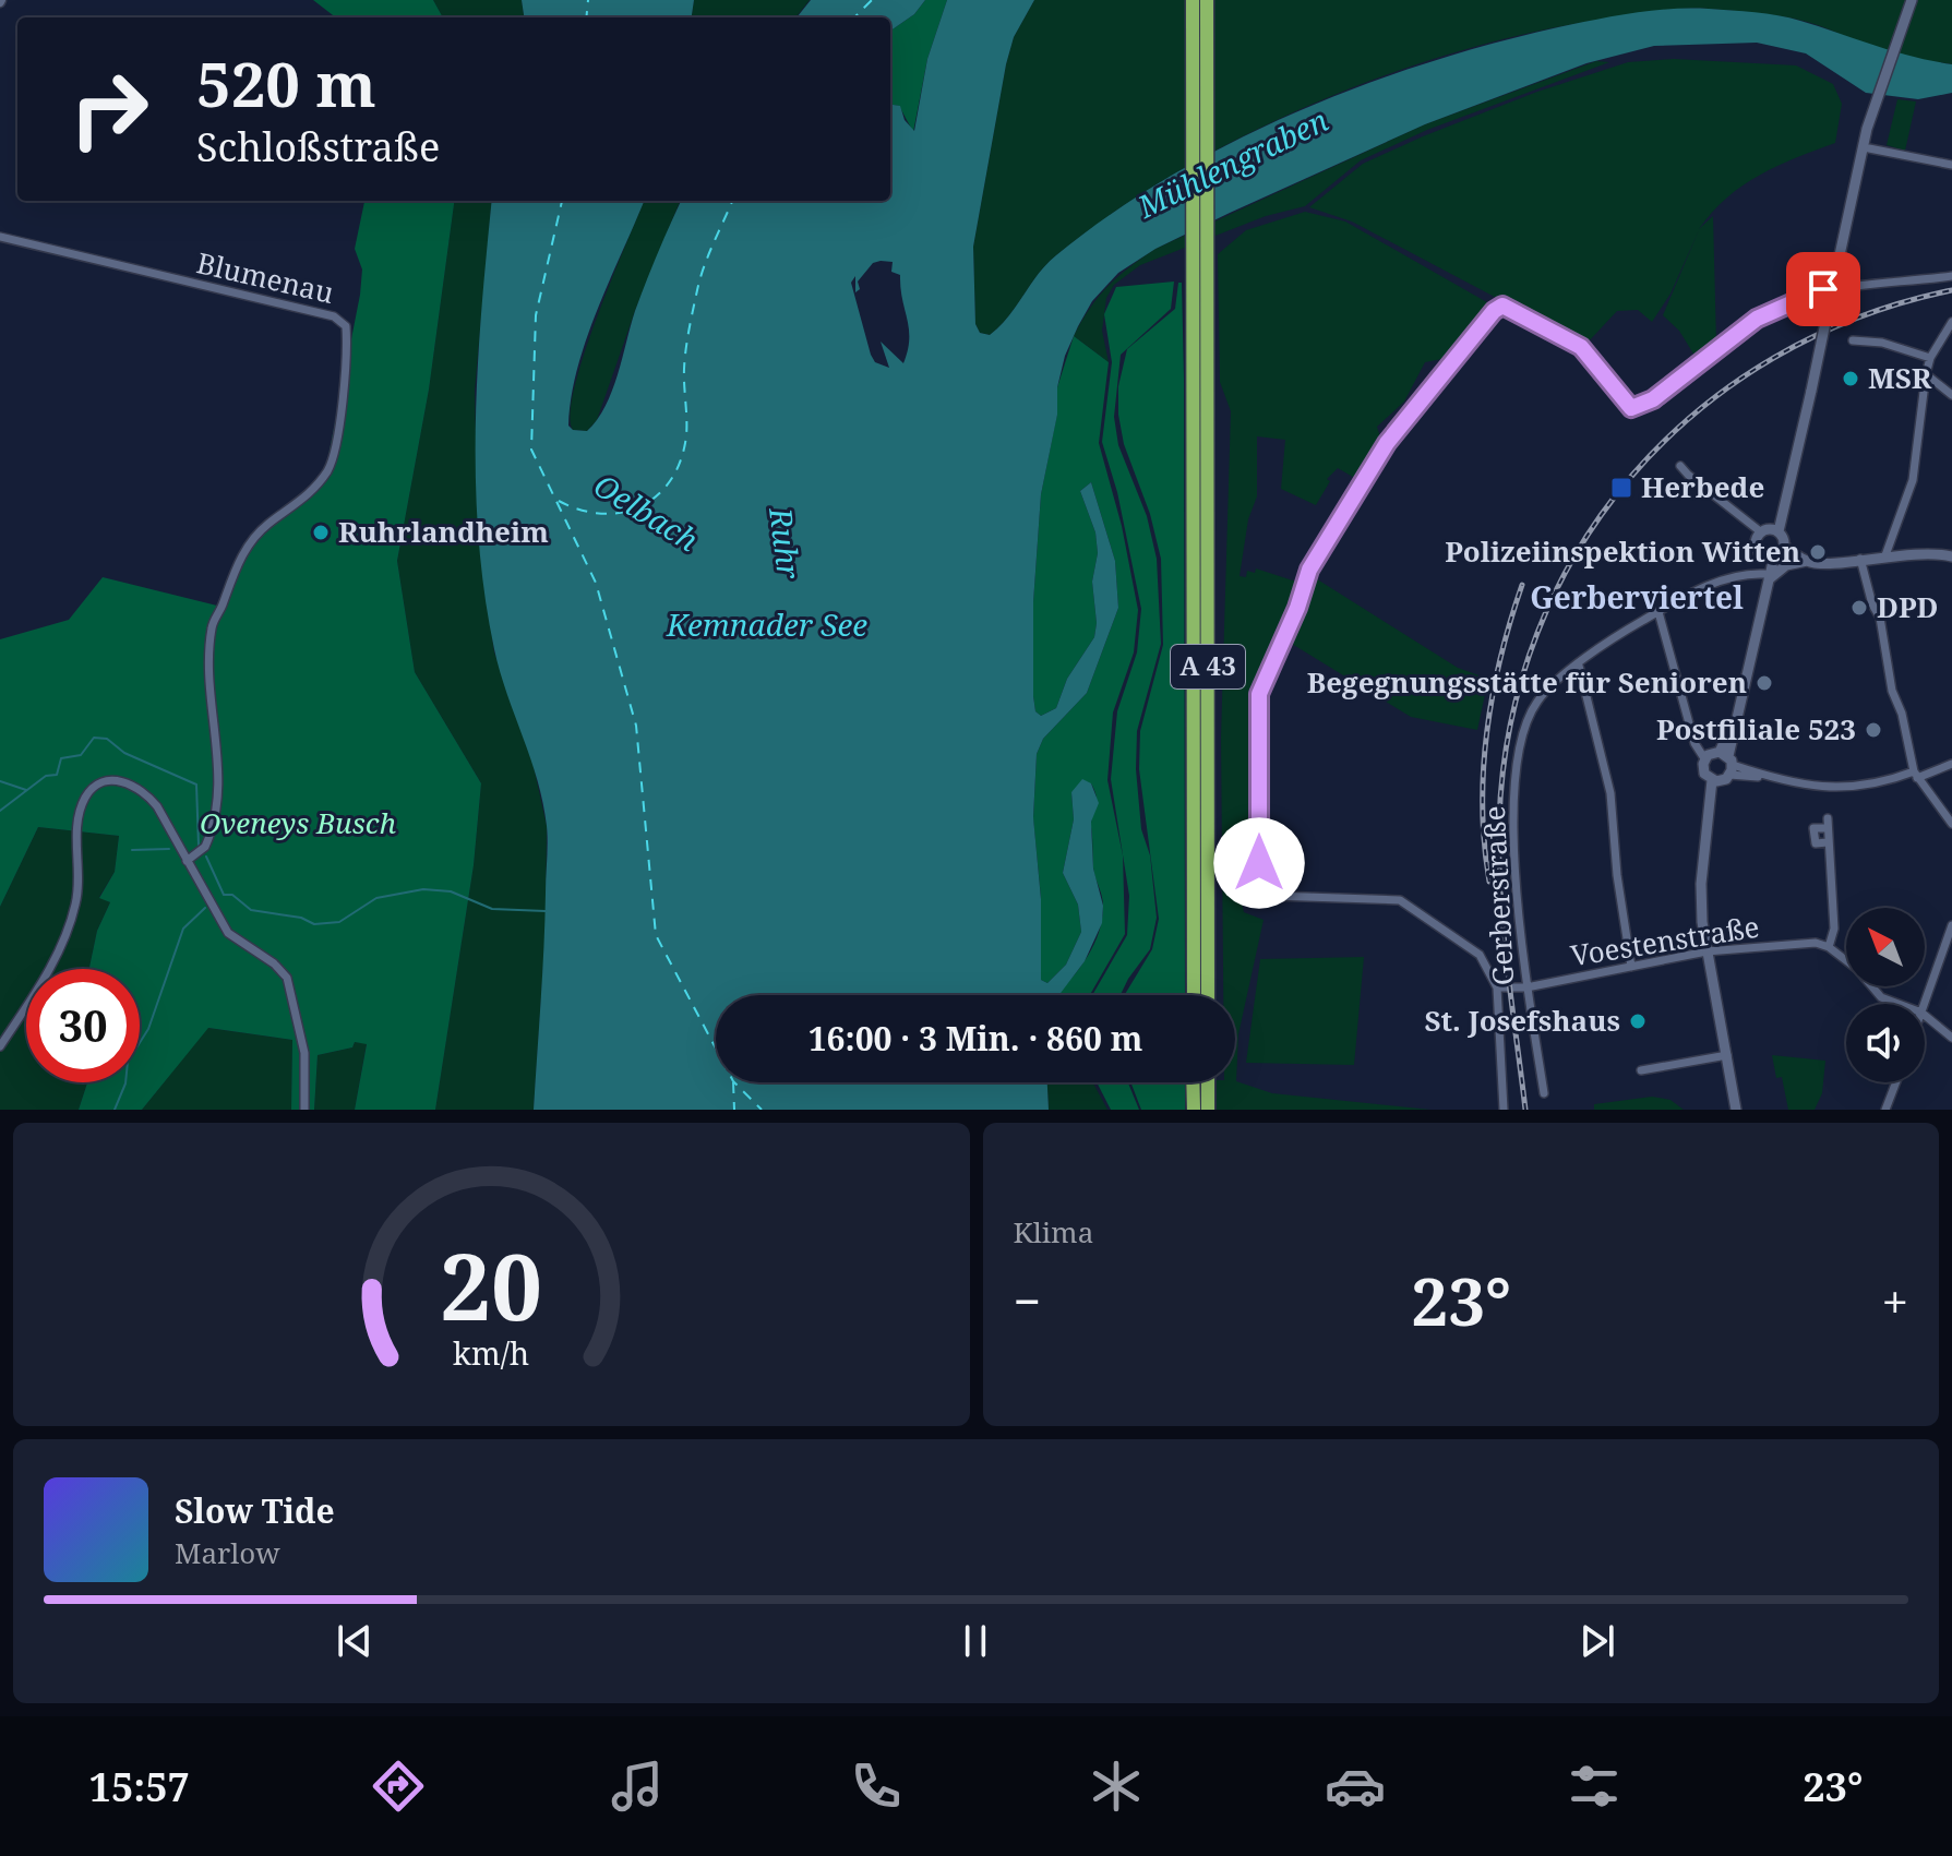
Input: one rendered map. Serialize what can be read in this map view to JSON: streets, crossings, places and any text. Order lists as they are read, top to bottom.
{
  "streets": {
    "highway": ["A 43"],
    "street": ["Blumenau", "Gerberstraße", "Voestenstraße"]
  },
  "crossings": [
    ["Gerberstraße", "Voestenstraße"]
  ],
  "districts": ["Gerberviertel"],
  "water": [
    "Mühlengraben",
    "Oelbach",
    "Ruhr",
    "Kemnader See"
  ],
  "parks": ["Oveneys Busch"],
  "places": {
    "other": [
      "MSR",
      "Ruhrlandheim",
      "Polizeiinspektion Witten",
      "DPD",
      "Begegnungsstätte für Senioren",
      "Postfiliale 523",
      "St. Josefshaus"
    ],
    "transit": ["Herbede"]
  },
  "north": "top left",
  "page": {
    "turn": ["520 m", "Schloßstraße"],
    "limit": "30",
    "trip": "16:00 · 3 Min. · 860 m",
    "tile": "Klima",
    "heat": ["−", "23°", "+"],
    "song": ["Slow Tide", "Marlow"],
    "tabs": ["15:57", "23°"],
    "gauge": ["20", "km/h"]
  }
}
